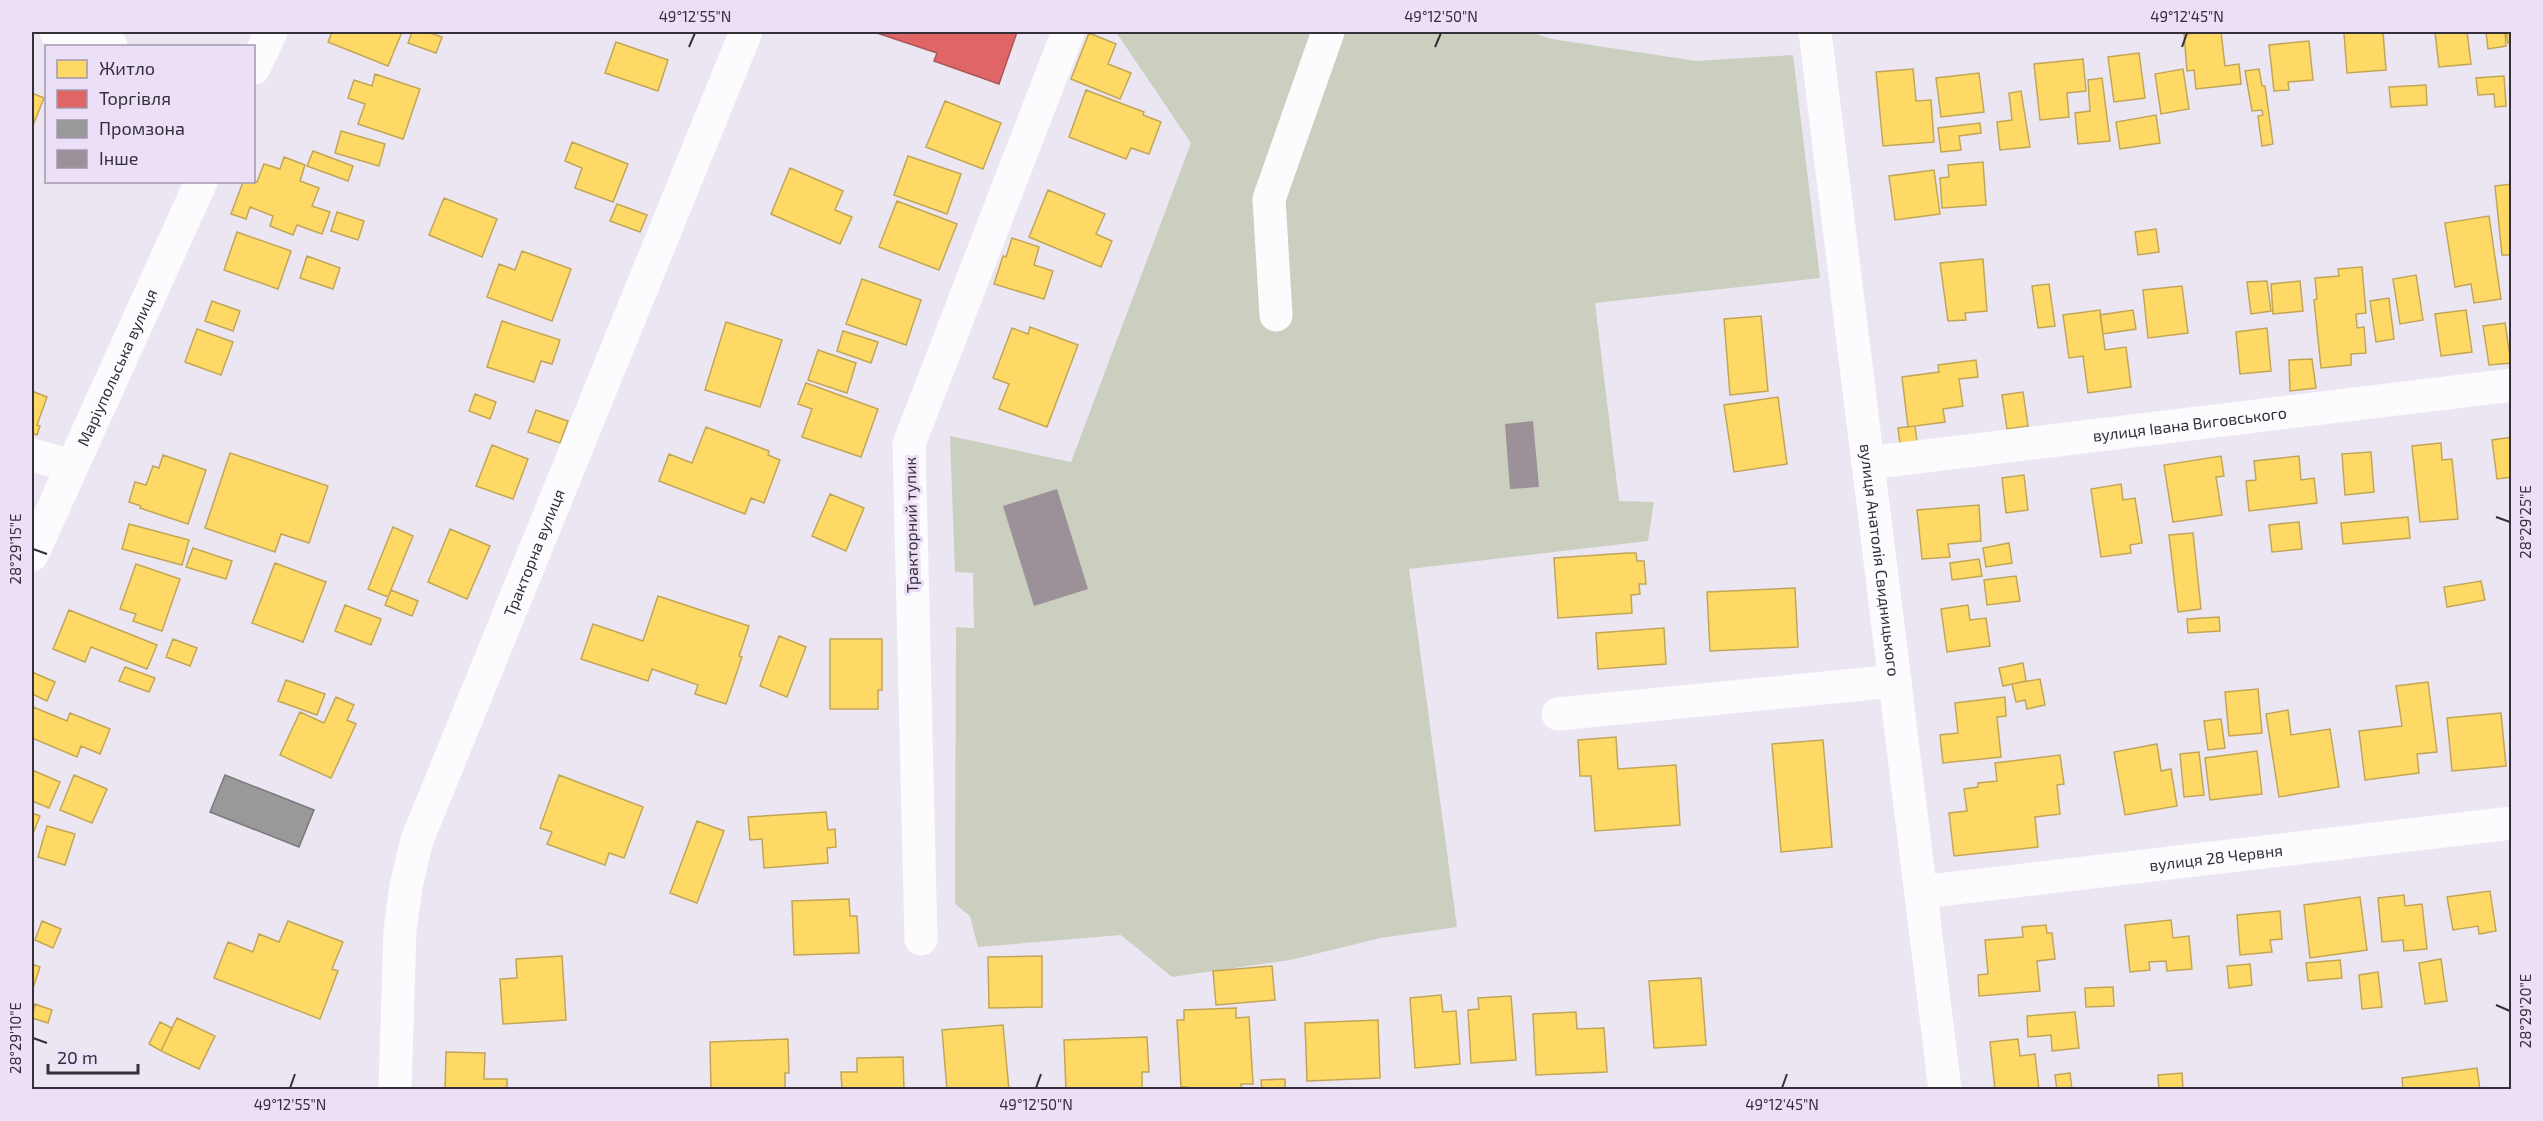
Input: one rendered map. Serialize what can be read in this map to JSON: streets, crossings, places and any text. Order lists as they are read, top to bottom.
{
  "streets": {
    "street": [
      "Маріупольська вулиця",
      "вулиця Івана Виговського",
      "Тракторний тупик",
      "Тракторна вулиця",
      "вулиця Анатолія Свидницького",
      "вулиця 28 Червня"
    ]
  },
  "crossings": [
    ["вулиця Івана Виговського", "вулиця Анатолія Свидницького"],
    ["вулиця Анатолія Свидницького", "вулиця 28 Червня"]
  ],
  "legend": [
    "Житло",
    "Торгівля",
    "Промзона",
    "Інше"
  ],
  "scale_bar": "20 m",
  "coordinates": [
    "49°12'55\"N",
    "49°12'50\"N",
    "49°12'45\"N",
    "28°29'25\"E",
    "28°29'15\"E",
    "28°29'20\"E",
    "28°29'10\"E"
  ]
}
